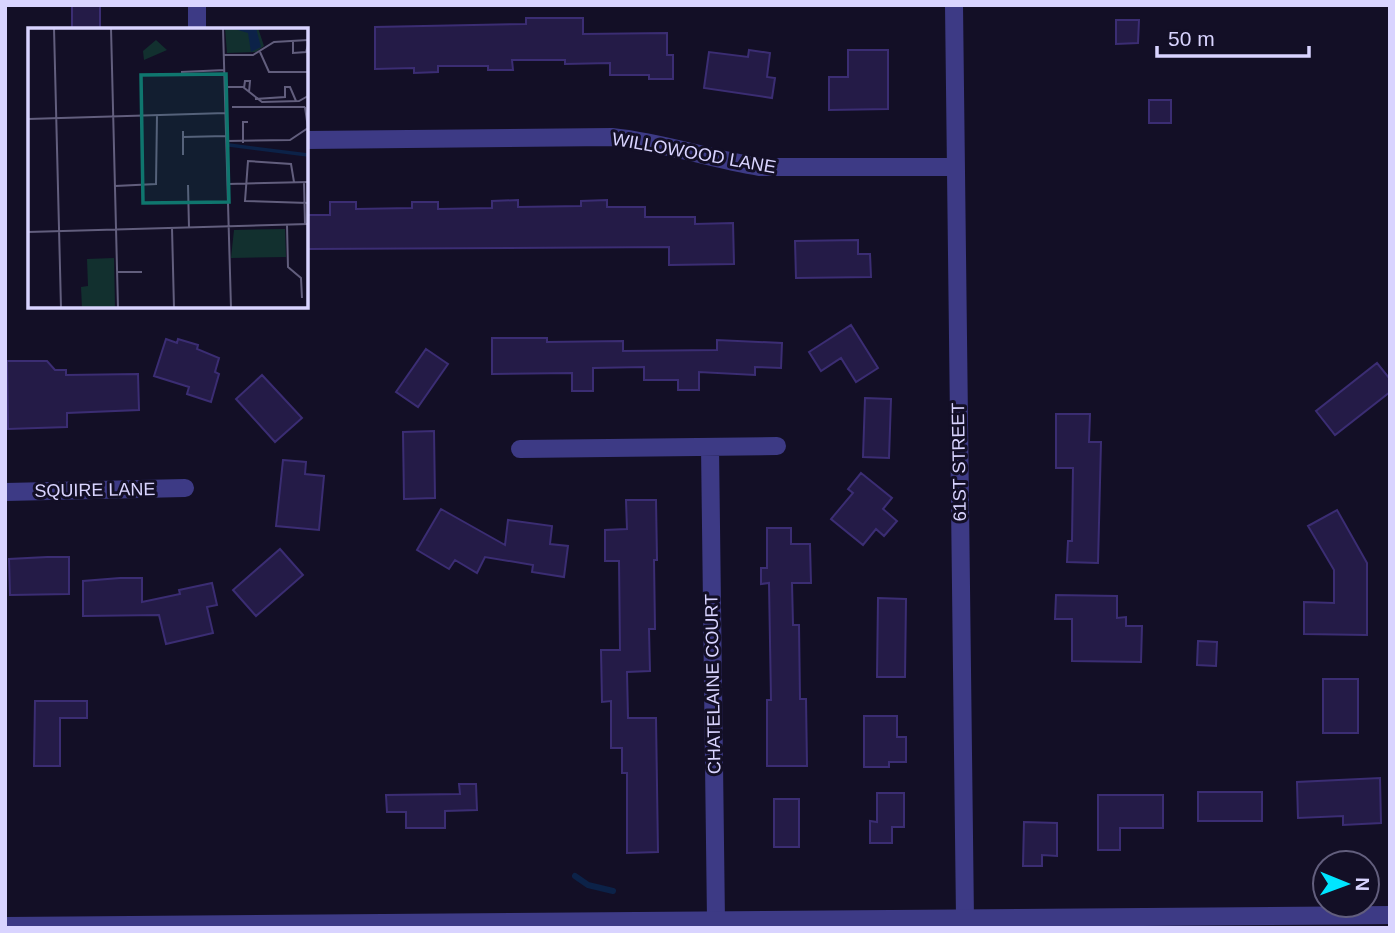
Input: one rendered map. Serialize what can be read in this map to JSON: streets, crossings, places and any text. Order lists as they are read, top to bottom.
{
  "streets": {
    "street": [
      "WILLOWOOD LANE",
      "61ST STREET",
      "SQUIRE LANE",
      "CHATELAINE COURT"
    ]
  },
  "crossings": [
    ["WILLOWOOD LANE", "61ST STREET"]
  ],
  "scale_bar": "50 m",
  "north": "right"
}
